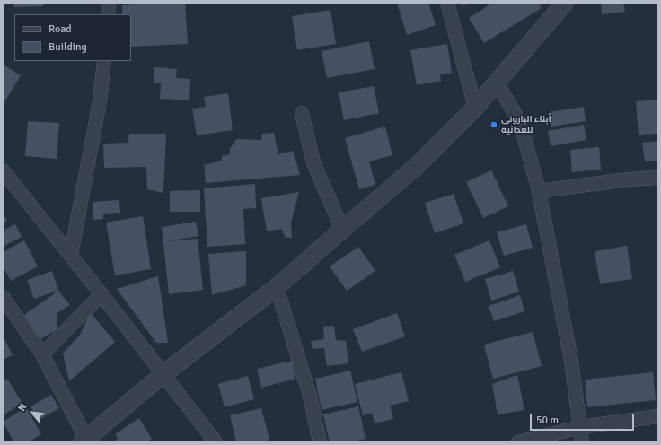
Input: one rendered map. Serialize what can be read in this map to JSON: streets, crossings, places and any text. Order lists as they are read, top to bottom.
{
  "places": ["أبناء البارونى للغدائية"],
  "legend": ["Road", "Building"],
  "scale_bar": "50 m",
  "north": "top left"
}
